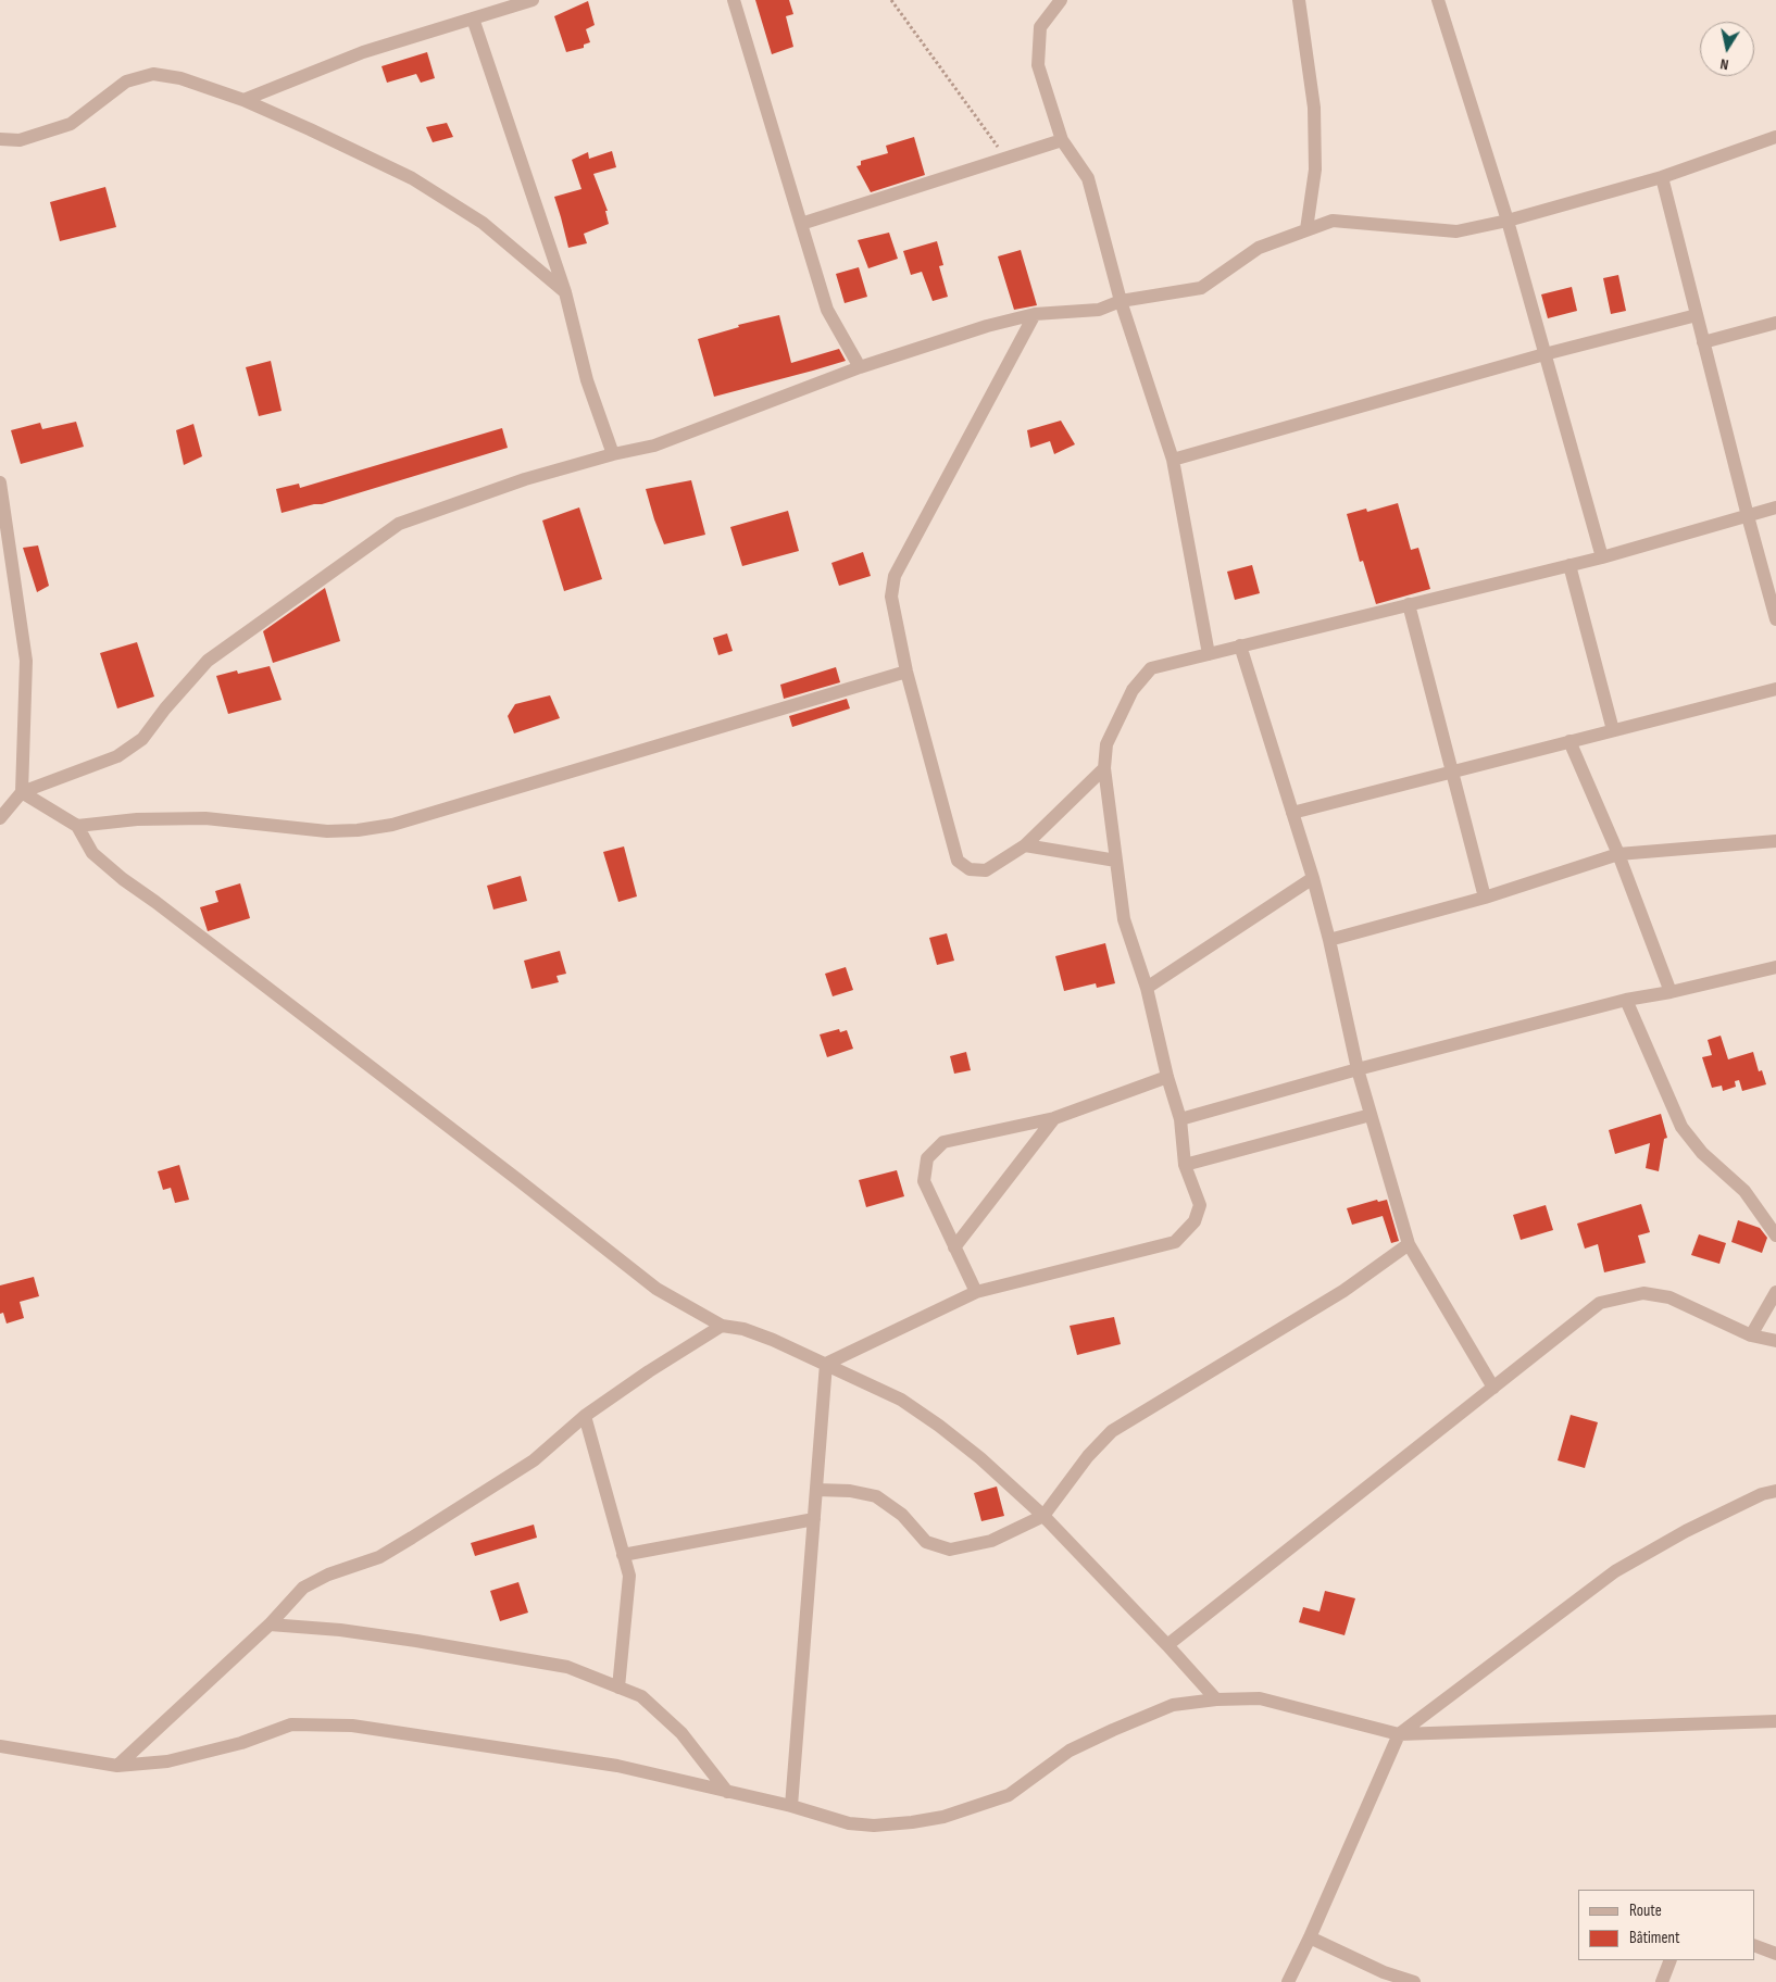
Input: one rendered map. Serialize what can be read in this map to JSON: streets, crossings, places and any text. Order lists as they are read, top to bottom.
{
  "legend": ["Route", "Bâtiment"],
  "north": "bottom"
}
